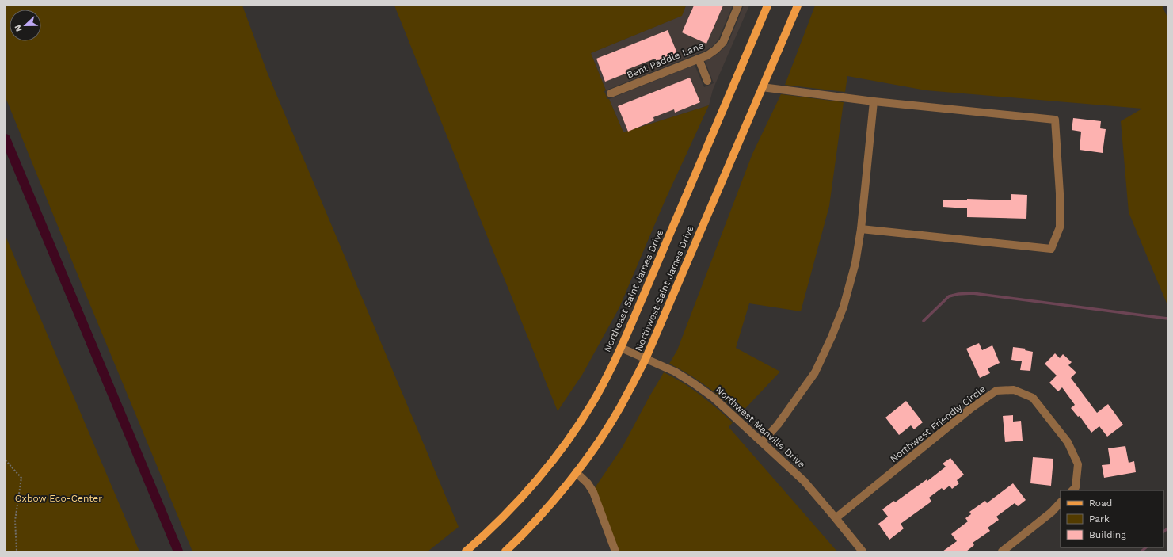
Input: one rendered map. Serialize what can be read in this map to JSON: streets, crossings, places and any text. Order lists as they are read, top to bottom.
{
  "streets": {
    "main road": ["Northwest Saint James Drive", "Northeast Saint James Drive"],
    "street": ["Bent Paddle Lane", "Northwest Friendly Circle", "Northwest Manville Drive"]
  },
  "crossings": [
    ["Northwest Saint James Drive", "Northwest Manville Drive"],
    ["Northeast Saint James Drive", "Northwest Manville Drive"],
    ["Northwest Friendly Circle", "Northwest Manville Drive"]
  ],
  "parks": ["Oxbow Eco-Center"],
  "legend": ["Road", "Park", "Building"],
  "north": "left"
}
